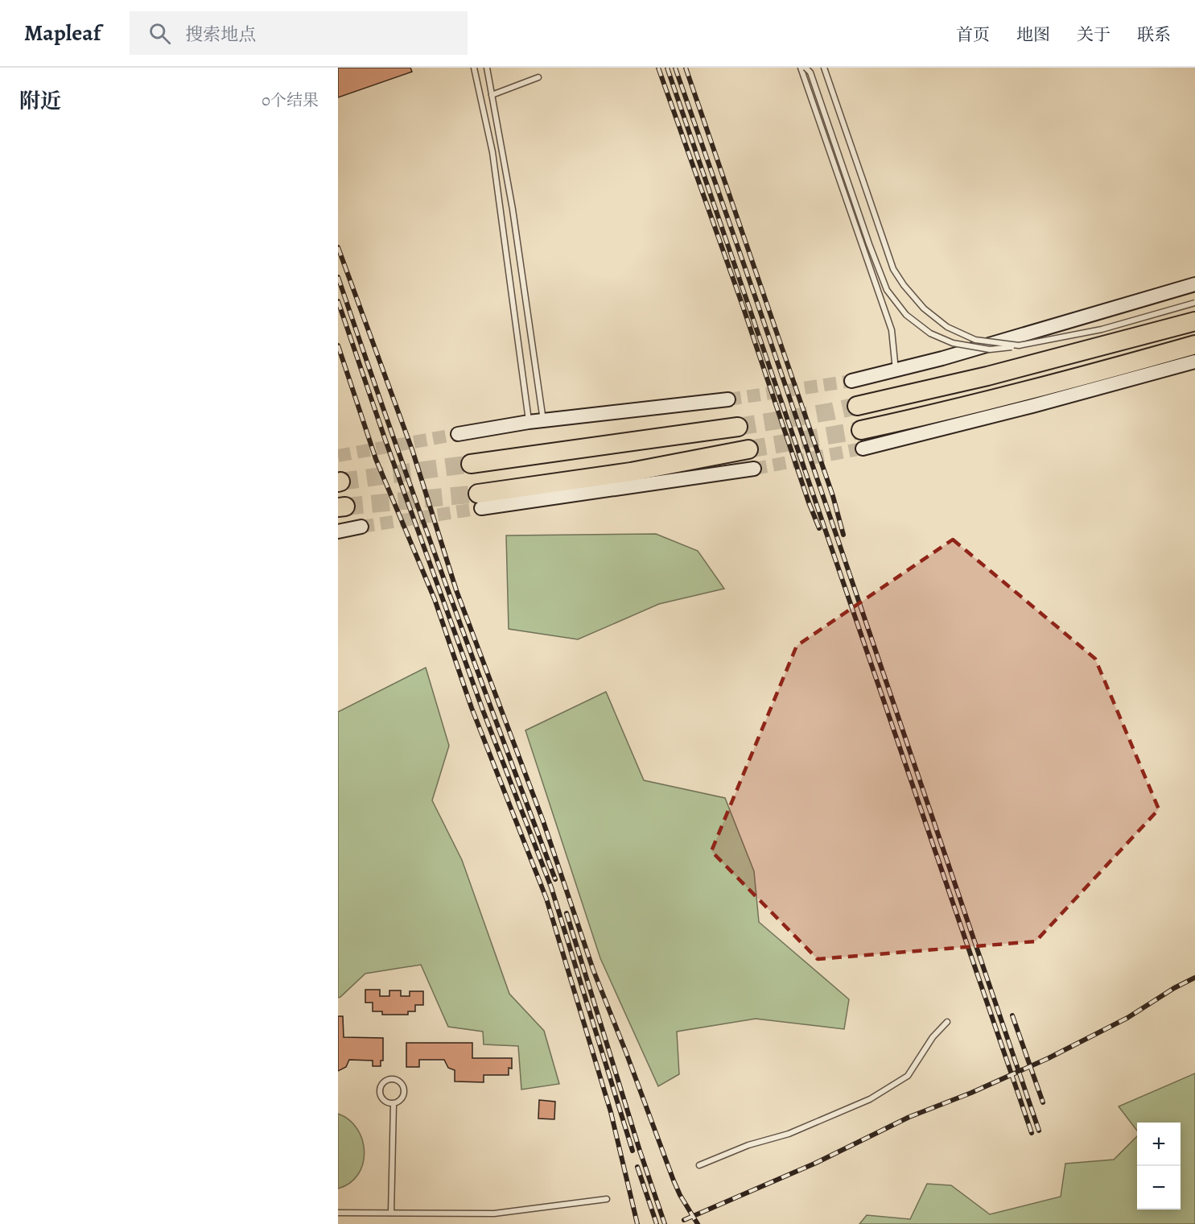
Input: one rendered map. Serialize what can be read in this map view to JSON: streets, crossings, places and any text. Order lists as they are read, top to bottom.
{
  "page": {
    "header": "Mapleaf",
    "search": "搜索地点",
    "nav": [
      "首页",
      "地图",
      "关于",
      "联系"
    ],
    "heading": ["附近", "0个结果"],
    "map_buttons": ["+", "−"]
  }
}
